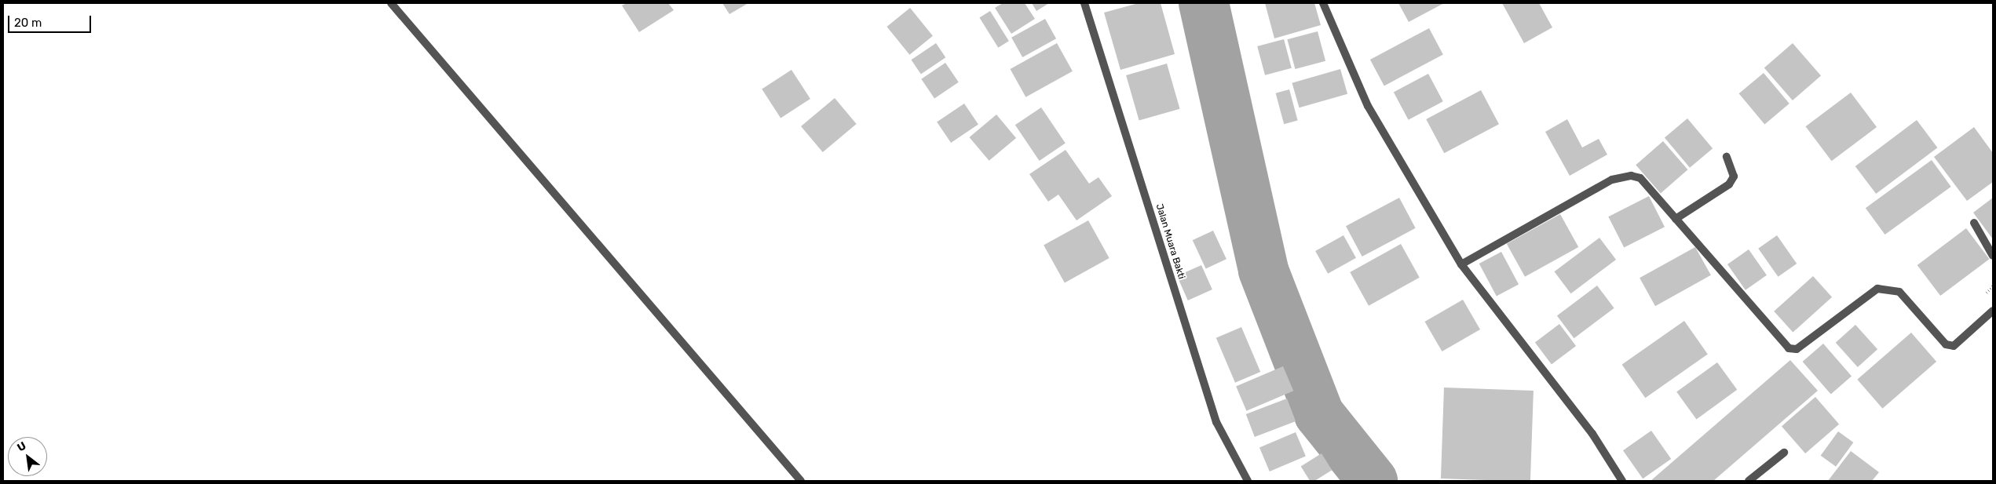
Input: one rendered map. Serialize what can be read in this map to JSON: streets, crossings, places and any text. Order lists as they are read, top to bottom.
{
  "streets": {
    "street": ["Jalan Muara Bakti"]
  },
  "scale_bar": "20 m",
  "north": "top left"
}
